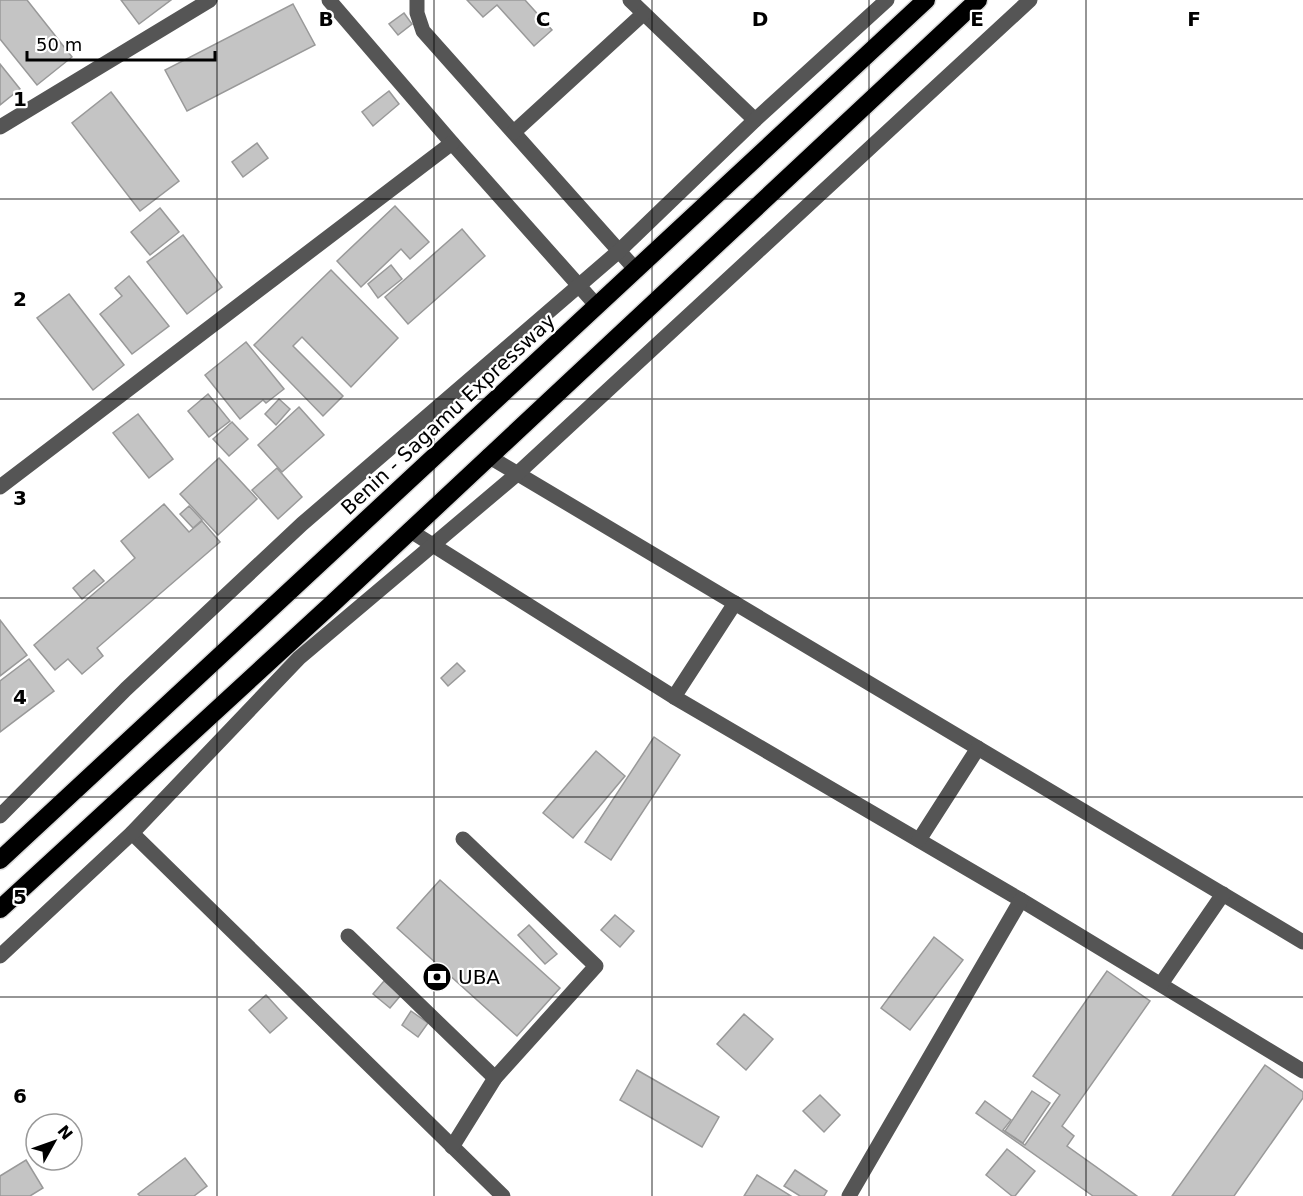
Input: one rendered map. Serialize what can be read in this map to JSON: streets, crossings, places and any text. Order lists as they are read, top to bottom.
{
  "streets": {
    "highway": ["Benin - Sagamu Expressway"]
  },
  "places": {
    "bank": ["UBA"]
  },
  "scale_bar": "50 m",
  "north": "top right",
  "grid": {
    "columns": [
      "B",
      "C",
      "D",
      "E",
      "F"
    ],
    "rows": [
      "1",
      "2",
      "3",
      "4",
      "5",
      "6"
    ]
  }
}
